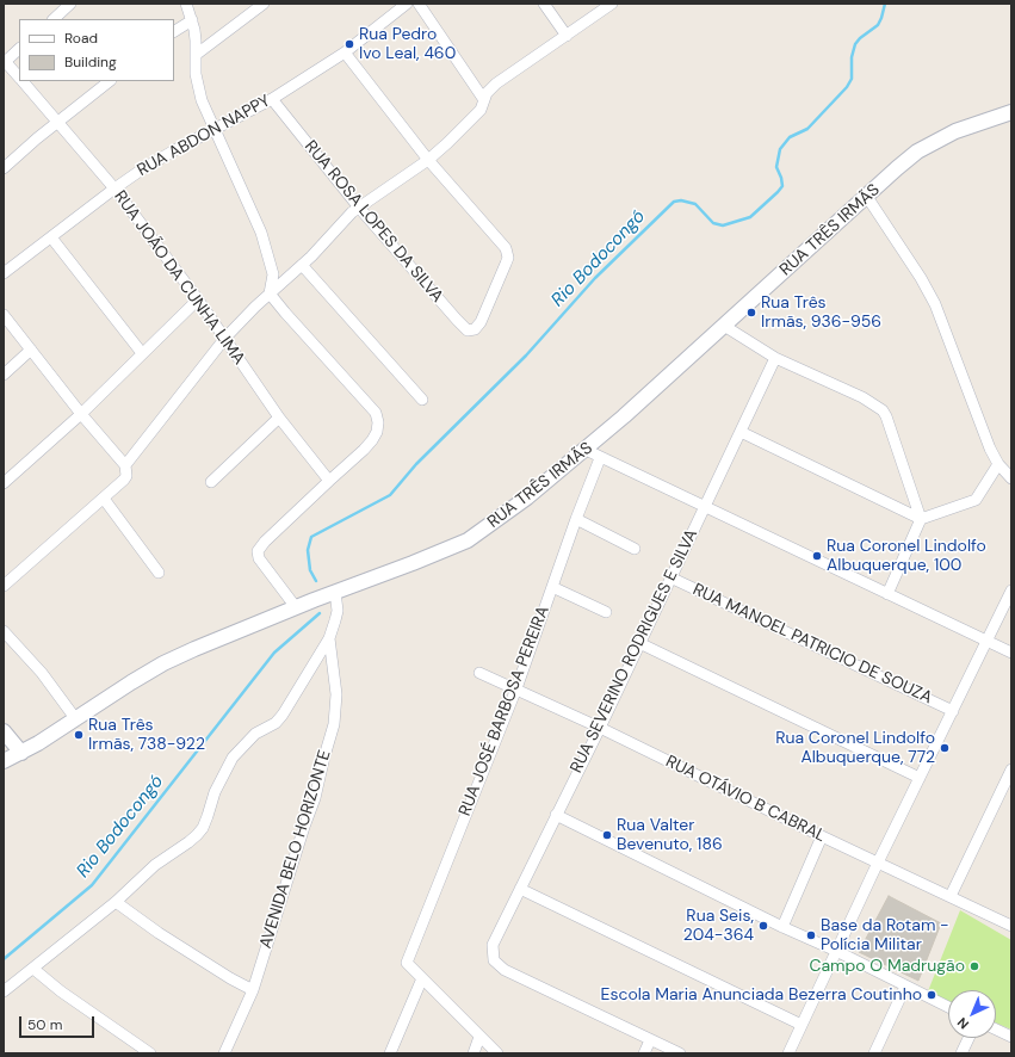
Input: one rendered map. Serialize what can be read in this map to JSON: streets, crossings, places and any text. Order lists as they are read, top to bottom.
{
  "streets": {
    "street": [
      "RUA ABDON NAPPY",
      "RUA ROSA LOPES DA SILVA",
      "RUA TRÊS IRMÃS",
      "RUA JOÃO DA CUNHA LIMA",
      "RUA MANOEL PATRICIO DE SOUZA",
      "RUA SEVERINO RODRIGUES E SILVA",
      "RUA JOSÉ BARBOSA PEREIRA",
      "RUA OTÁVIO B CABRAL",
      "AVENIDA BELO HORIZONTE"
    ]
  },
  "crossings": [
    ["RUA ABDON NAPPY", "RUA ROSA LOPES DA SILVA"],
    ["RUA ABDON NAPPY", "RUA JOÃO DA CUNHA LIMA"],
    ["RUA MANOEL PATRICIO DE SOUZA", "RUA SEVERINO RODRIGUES E SILVA"],
    ["RUA SEVERINO RODRIGUES E SILVA", "RUA OTÁVIO B CABRAL"],
    ["RUA JOSÉ BARBOSA PEREIRA", "RUA OTÁVIO B CABRAL"]
  ],
  "water": ["Rio Bodocongó"],
  "places": [
    "Rua Pedro Ivo Leal, 460",
    "Rua Três Irmãs, 936-956",
    "Rua Coronel Lindolfo Albuquerque, 100",
    "Rua Três Irmãs, 738-922",
    "Rua Coronel Lindolfo Albuquerque, 772",
    "Rua Valter Bevenuto, 186",
    "Rua Seis, 204-364",
    "Base da Rotam - Polícia Militar",
    "Campo O Madrugão",
    "Escola Maria Anunciada Bezerra Coutinho"
  ],
  "legend": ["Road", "Building"],
  "scale_bar": "50 m",
  "north": "bottom left"
}
